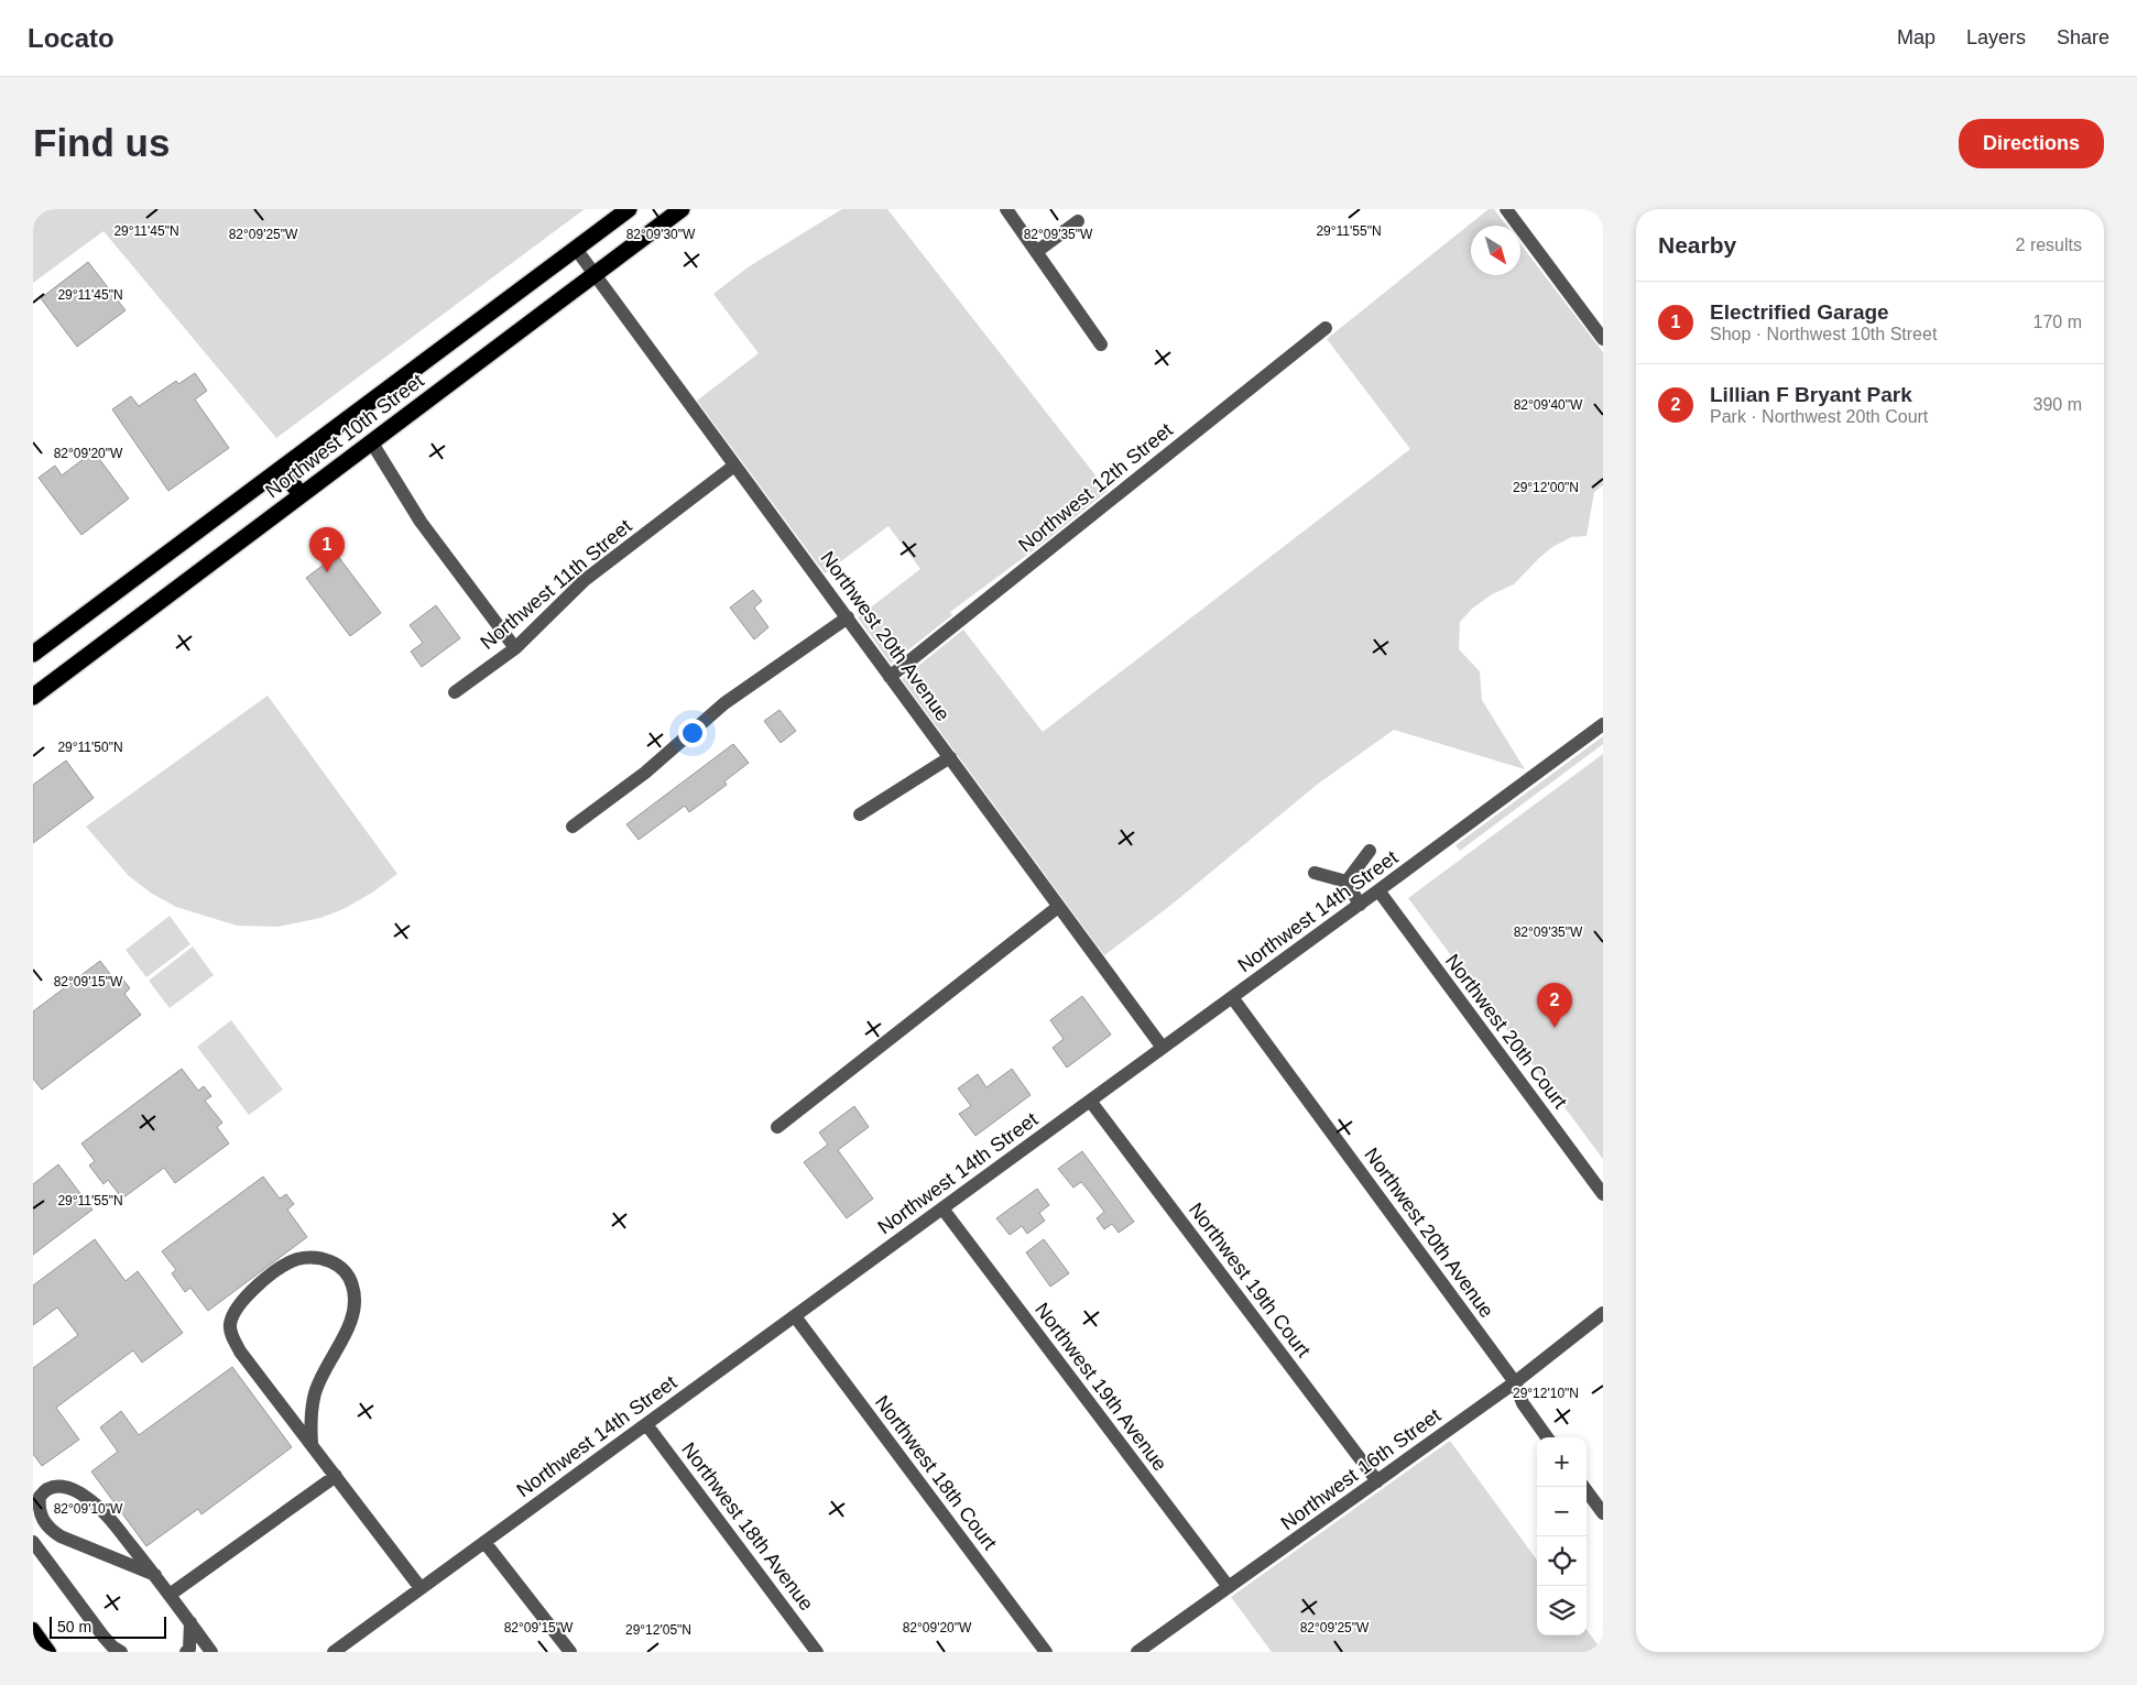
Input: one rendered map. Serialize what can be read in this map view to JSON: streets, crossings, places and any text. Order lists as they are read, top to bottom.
{
  "streets": {
    "highway": ["Northwest 10th Street"],
    "street": [
      "Northwest 12th Street",
      "Northwest 11th Street",
      "Northwest 20th Avenue",
      "Northwest 14th Street",
      "Northwest 20th Court",
      "Northwest 19th Court",
      "Northwest 19th Avenue",
      "Northwest 16th Street",
      "Northwest 18th Court",
      "Northwest 18th Avenue"
    ]
  },
  "crossings": [
    ["Northwest 10th Street", "Northwest 20th Avenue"],
    ["Northwest 12th Street", "Northwest 20th Avenue"],
    ["Northwest 11th Street", "Northwest 20th Avenue"],
    ["Northwest 20th Avenue", "Northwest 14th Street"],
    ["Northwest 20th Avenue", "Northwest 16th Street"],
    ["Northwest 14th Street", "Northwest 20th Court"],
    ["Northwest 14th Street", "Northwest 19th Court"],
    ["Northwest 14th Street", "Northwest 19th Avenue"],
    ["Northwest 14th Street", "Northwest 18th Court"],
    ["Northwest 14th Street", "Northwest 18th Avenue"],
    ["Northwest 19th Court", "Northwest 16th Street"],
    ["Northwest 19th Avenue", "Northwest 16th Street"]
  ],
  "scale_bar": "50 m",
  "north": "bottom right",
  "page": {
    "header": "Locato",
    "nav": ["Map", "Layers", "Share"],
    "buttons": "Directions",
    "title": "Find us",
    "heading": ["Nearby", "2 results"],
    "list": [
      {
        "mark": "1",
        "name": "Electrified Garage",
        "note": "Shop · Northwest 10th Street",
        "value": "170 m"
      },
      {
        "mark": "2",
        "name": "Lillian F Bryant Park",
        "note": "Park · Northwest 20th Court",
        "value": "390 m"
      }
    ],
    "pins": ["1", "2"],
    "map_buttons": ["+", "−"],
    "scale": "50 m"
  },
  "coordinates": [
    "29°11'45\"N",
    "29°11'55\"N",
    "82°09'25\"W",
    "82°09'35\"W",
    "82°09'30\"W",
    "82°09'40\"W",
    "82°09'20\"W",
    "29°12'00\"N",
    "29°11'50\"N",
    "82°09'15\"W",
    "29°12'10\"N",
    "82°09'10\"W",
    "29°12'05\"N"
  ]
}
